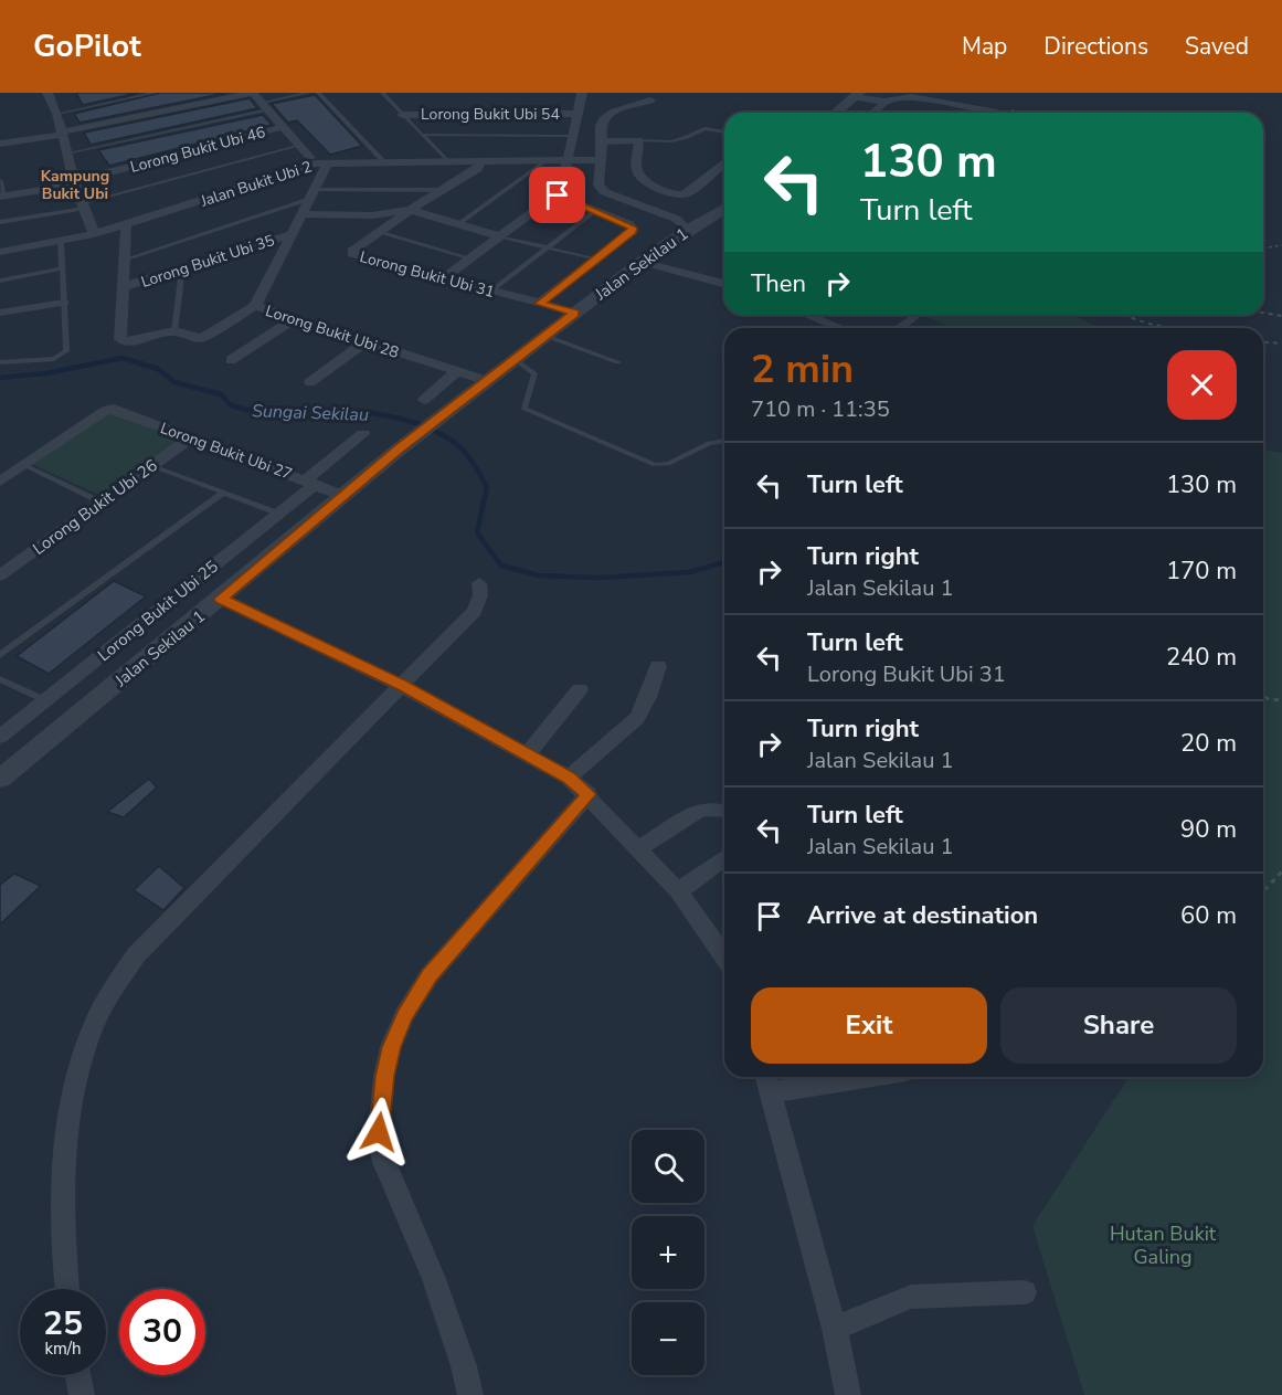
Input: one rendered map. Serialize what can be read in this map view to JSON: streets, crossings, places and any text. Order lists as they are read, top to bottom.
{
  "streets": {
    "street": [
      "Lorong Bukit Ubi 54",
      "Lorong Bukit Ubi 46",
      "Jalan Bukit Ubi 2",
      "Lorong Bukit Ubi 35",
      "Jalan Sekilau 1",
      "Lorong Bukit Ubi 31",
      "Lorong Bukit Ubi 28",
      "Lorong Bukit Ubi 27",
      "Lorong Bukit Ubi 26",
      "Lorong Bukit Ubi 25"
    ]
  },
  "crossings": [
    ["Jalan Bukit Ubi 2", "Lorong Bukit Ubi 31"],
    ["Jalan Bukit Ubi 2", "Lorong Bukit Ubi 28"],
    ["Lorong Bukit Ubi 35", "Lorong Bukit Ubi 28"],
    ["Jalan Sekilau 1", "Lorong Bukit Ubi 31"],
    ["Jalan Sekilau 1", "Lorong Bukit Ubi 28"],
    ["Jalan Sekilau 1", "Lorong Bukit Ubi 27"],
    ["Lorong Bukit Ubi 27", "Lorong Bukit Ubi 26"],
    ["Lorong Bukit Ubi 27", "Lorong Bukit Ubi 25"]
  ],
  "districts": ["Kampung Bukit Ubi"],
  "water": ["Sungai Sekilau"],
  "parks": ["Hutan Bukit Galing"],
  "page": {
    "header": "GoPilot",
    "nav": ["Map", "Directions", "Saved"],
    "turn": ["130 m", "Turn left"],
    "then": "Then",
    "heading": ["2 min", "710 m · 11:35"],
    "list": [
      {
        "name": "Turn left",
        "value": "130 m"
      },
      {
        "name": "Turn right",
        "note": "Jalan Sekilau 1",
        "value": "170 m"
      },
      {
        "name": "Turn left",
        "note": "Lorong Bukit Ubi 31",
        "value": "240 m"
      },
      {
        "name": "Turn right",
        "note": "Jalan Sekilau 1",
        "value": "20 m"
      },
      {
        "name": "Turn left",
        "note": "Jalan Sekilau 1",
        "value": "90 m"
      },
      {
        "name": "Arrive at destination",
        "value": "60 m"
      }
    ],
    "buttons": ["Exit", "Share"],
    "map_buttons": ["+", "−"],
    "speed": "25 km/h",
    "limit": "30"
  }
}
